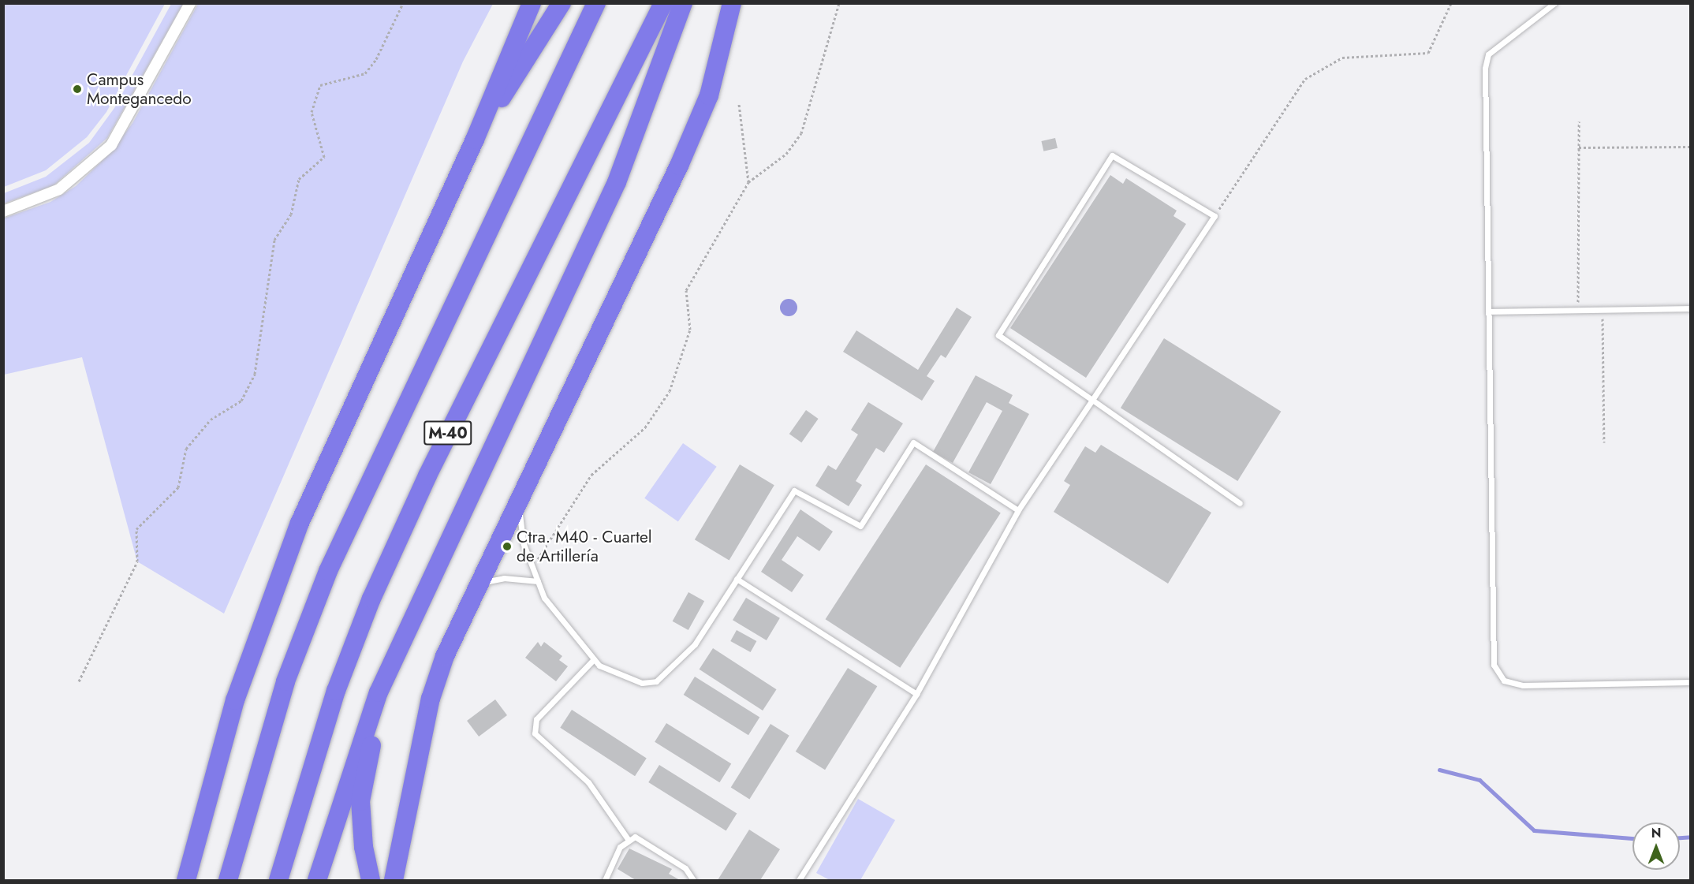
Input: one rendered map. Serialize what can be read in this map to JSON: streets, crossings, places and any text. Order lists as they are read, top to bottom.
{
  "streets": {
    "highway": ["M-40"]
  },
  "places": ["Campus Montegancedo", "Ctra. M40 - Cuartel de Artillería"],
  "north": "top"
}
